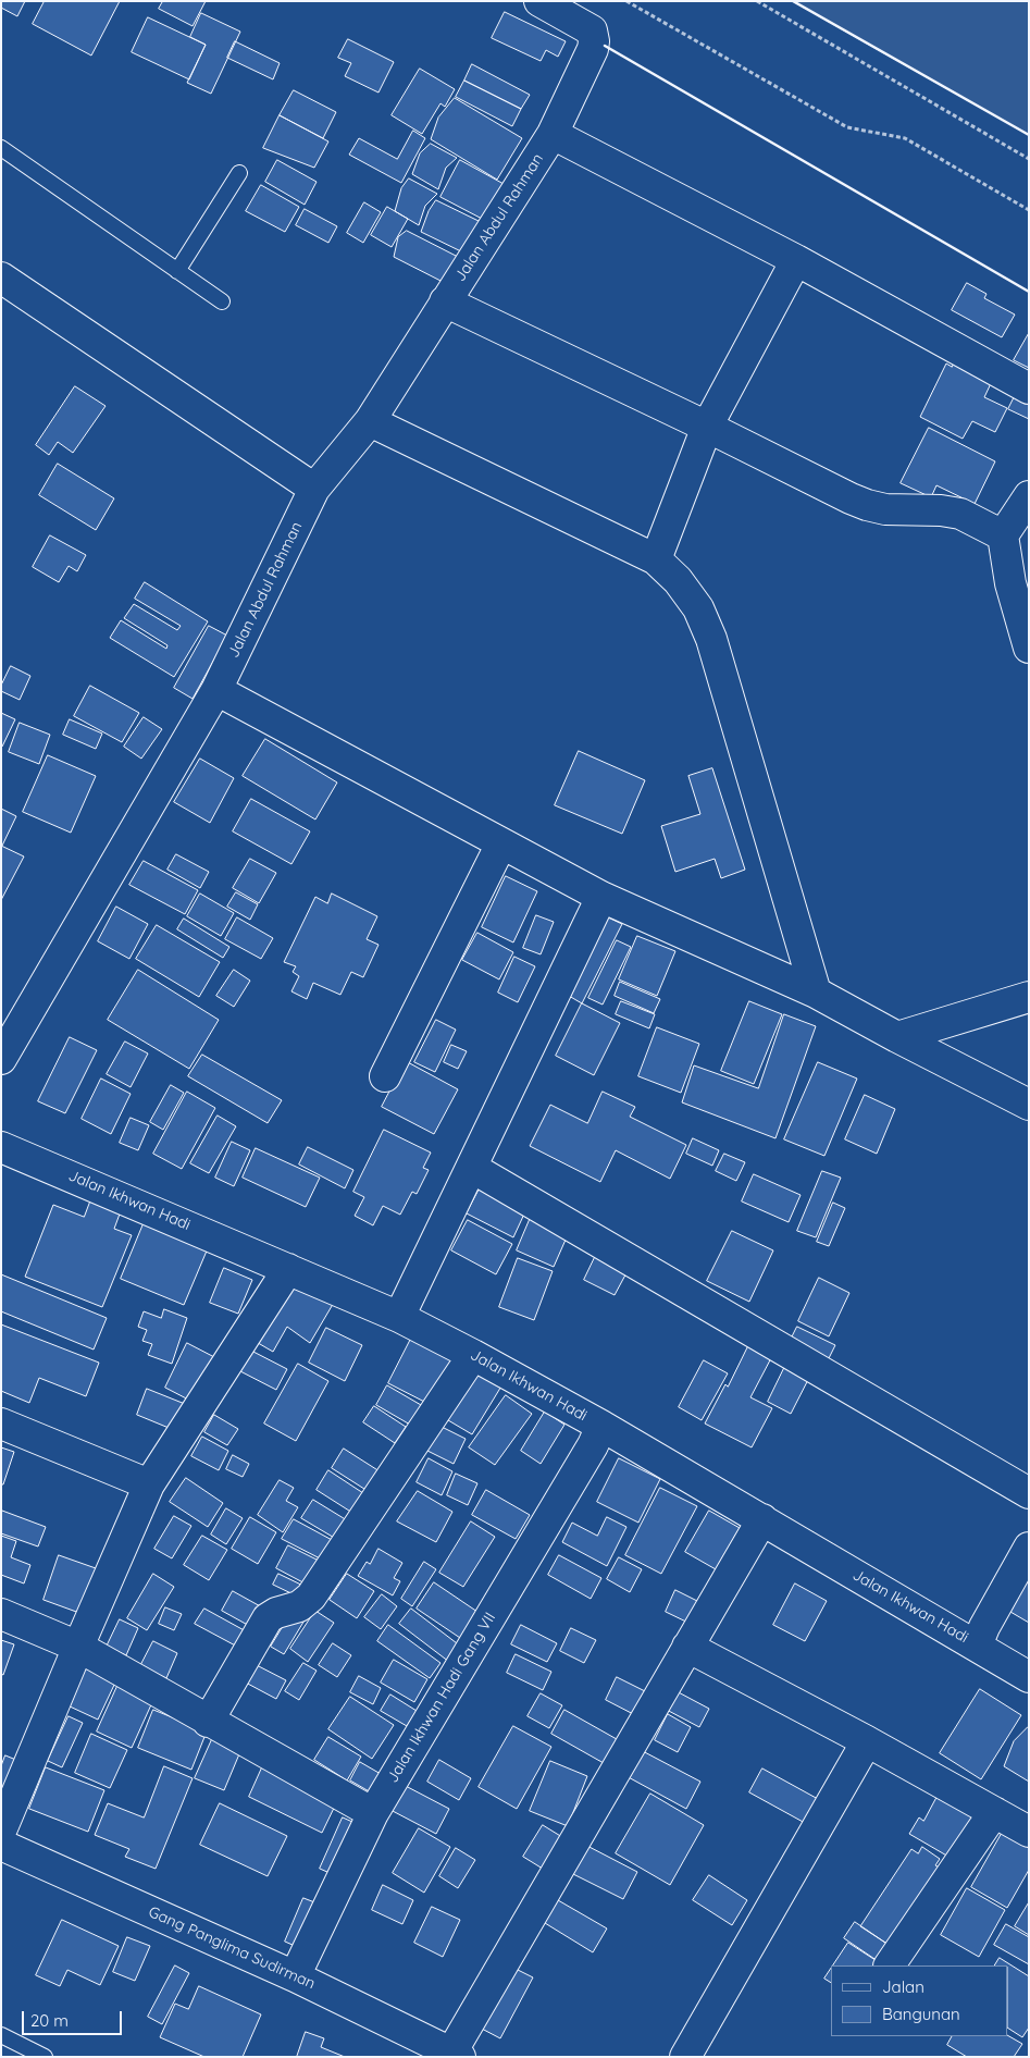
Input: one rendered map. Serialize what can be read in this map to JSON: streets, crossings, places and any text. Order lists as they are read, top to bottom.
{
  "streets": {
    "street": [
      "Jalan Abdul Rahman",
      "Jalan Ikhwan Hadi",
      "Jalan Ikhwan Hadi Gang VII",
      "Gang Panglima Sudirman"
    ]
  },
  "crossings": [
    ["Jalan Ikhwan Hadi", "Jalan Ikhwan Hadi Gang VII"],
    ["Jalan Ikhwan Hadi Gang VII", "Gang Panglima Sudirman"]
  ],
  "legend": ["Jalan", "Bangunan"],
  "scale_bar": "20 m"
}
